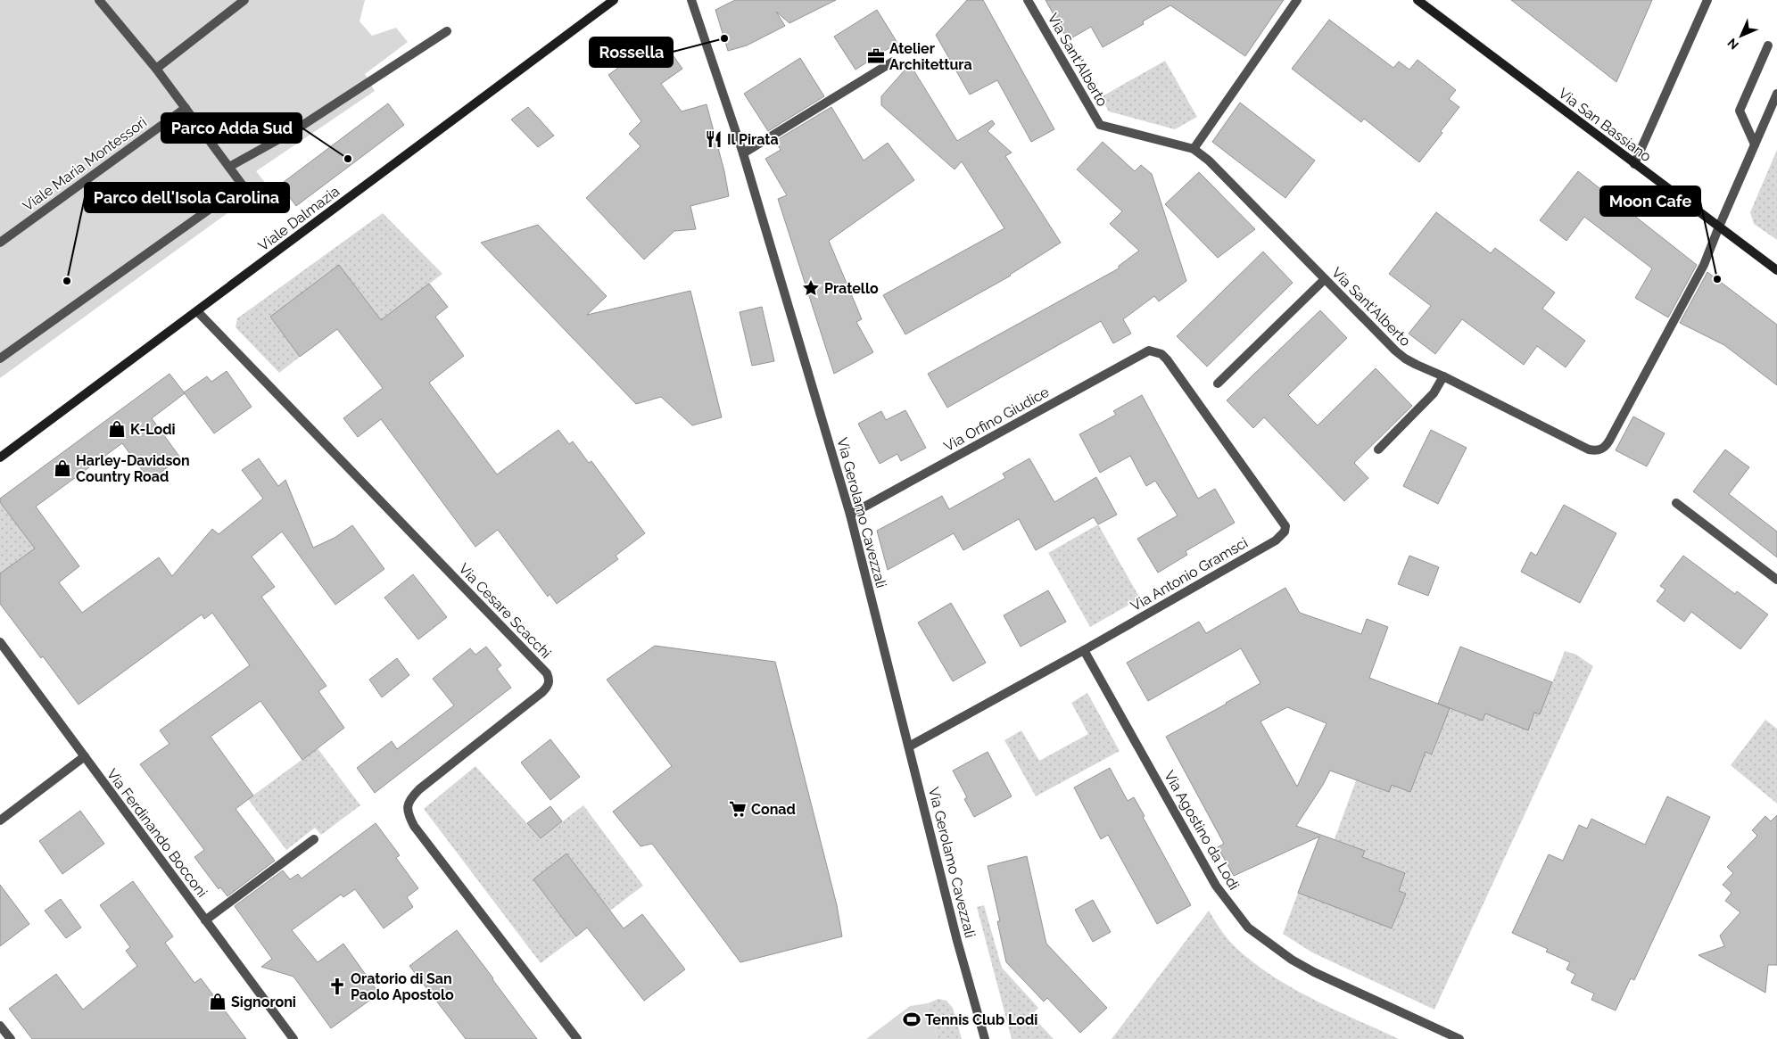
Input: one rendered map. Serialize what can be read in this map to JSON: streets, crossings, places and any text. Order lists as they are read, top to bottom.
{
  "streets": {
    "street": [
      "Via Sant'Alberto",
      "Via San Bassiano",
      "Viale Maria Montessori",
      "Viale Dalmazia",
      "Via Orfino Giudice",
      "Via Gerolamo Cavezzali",
      "Via Antonio Gramsci",
      "Via Cesare Scacchi",
      "Via Agostino da Lodi",
      "Via Ferdinando Bocconi"
    ]
  },
  "crossings": [
    ["Via Sant'Alberto", "Via San Bassiano"],
    ["Viale Dalmazia", "Via Cesare Scacchi"],
    ["Via Orfino Giudice", "Via Gerolamo Cavezzali"],
    ["Via Orfino Giudice", "Via Antonio Gramsci"],
    ["Via Gerolamo Cavezzali", "Via Antonio Gramsci"],
    ["Via Antonio Gramsci", "Via Agostino da Lodi"]
  ],
  "places": {
    "other": [
      "Rossella",
      "Parco Adda Sud",
      "Moon Cafe",
      "Parco dell'Isola Carolina"
    ],
    "office": ["Atelier Architettura"],
    "restaurant": ["Il Pirata"],
    "place": ["Pratello"],
    "shop": ["K-Lodi", "Harley-Davidson Country Road", "Signoroni"],
    "supermarket": ["Conad"],
    "church": ["Oratorio di San Paolo Apostolo"],
    "sports": ["Tennis Club Lodi"]
  },
  "north": "bottom left"
}
